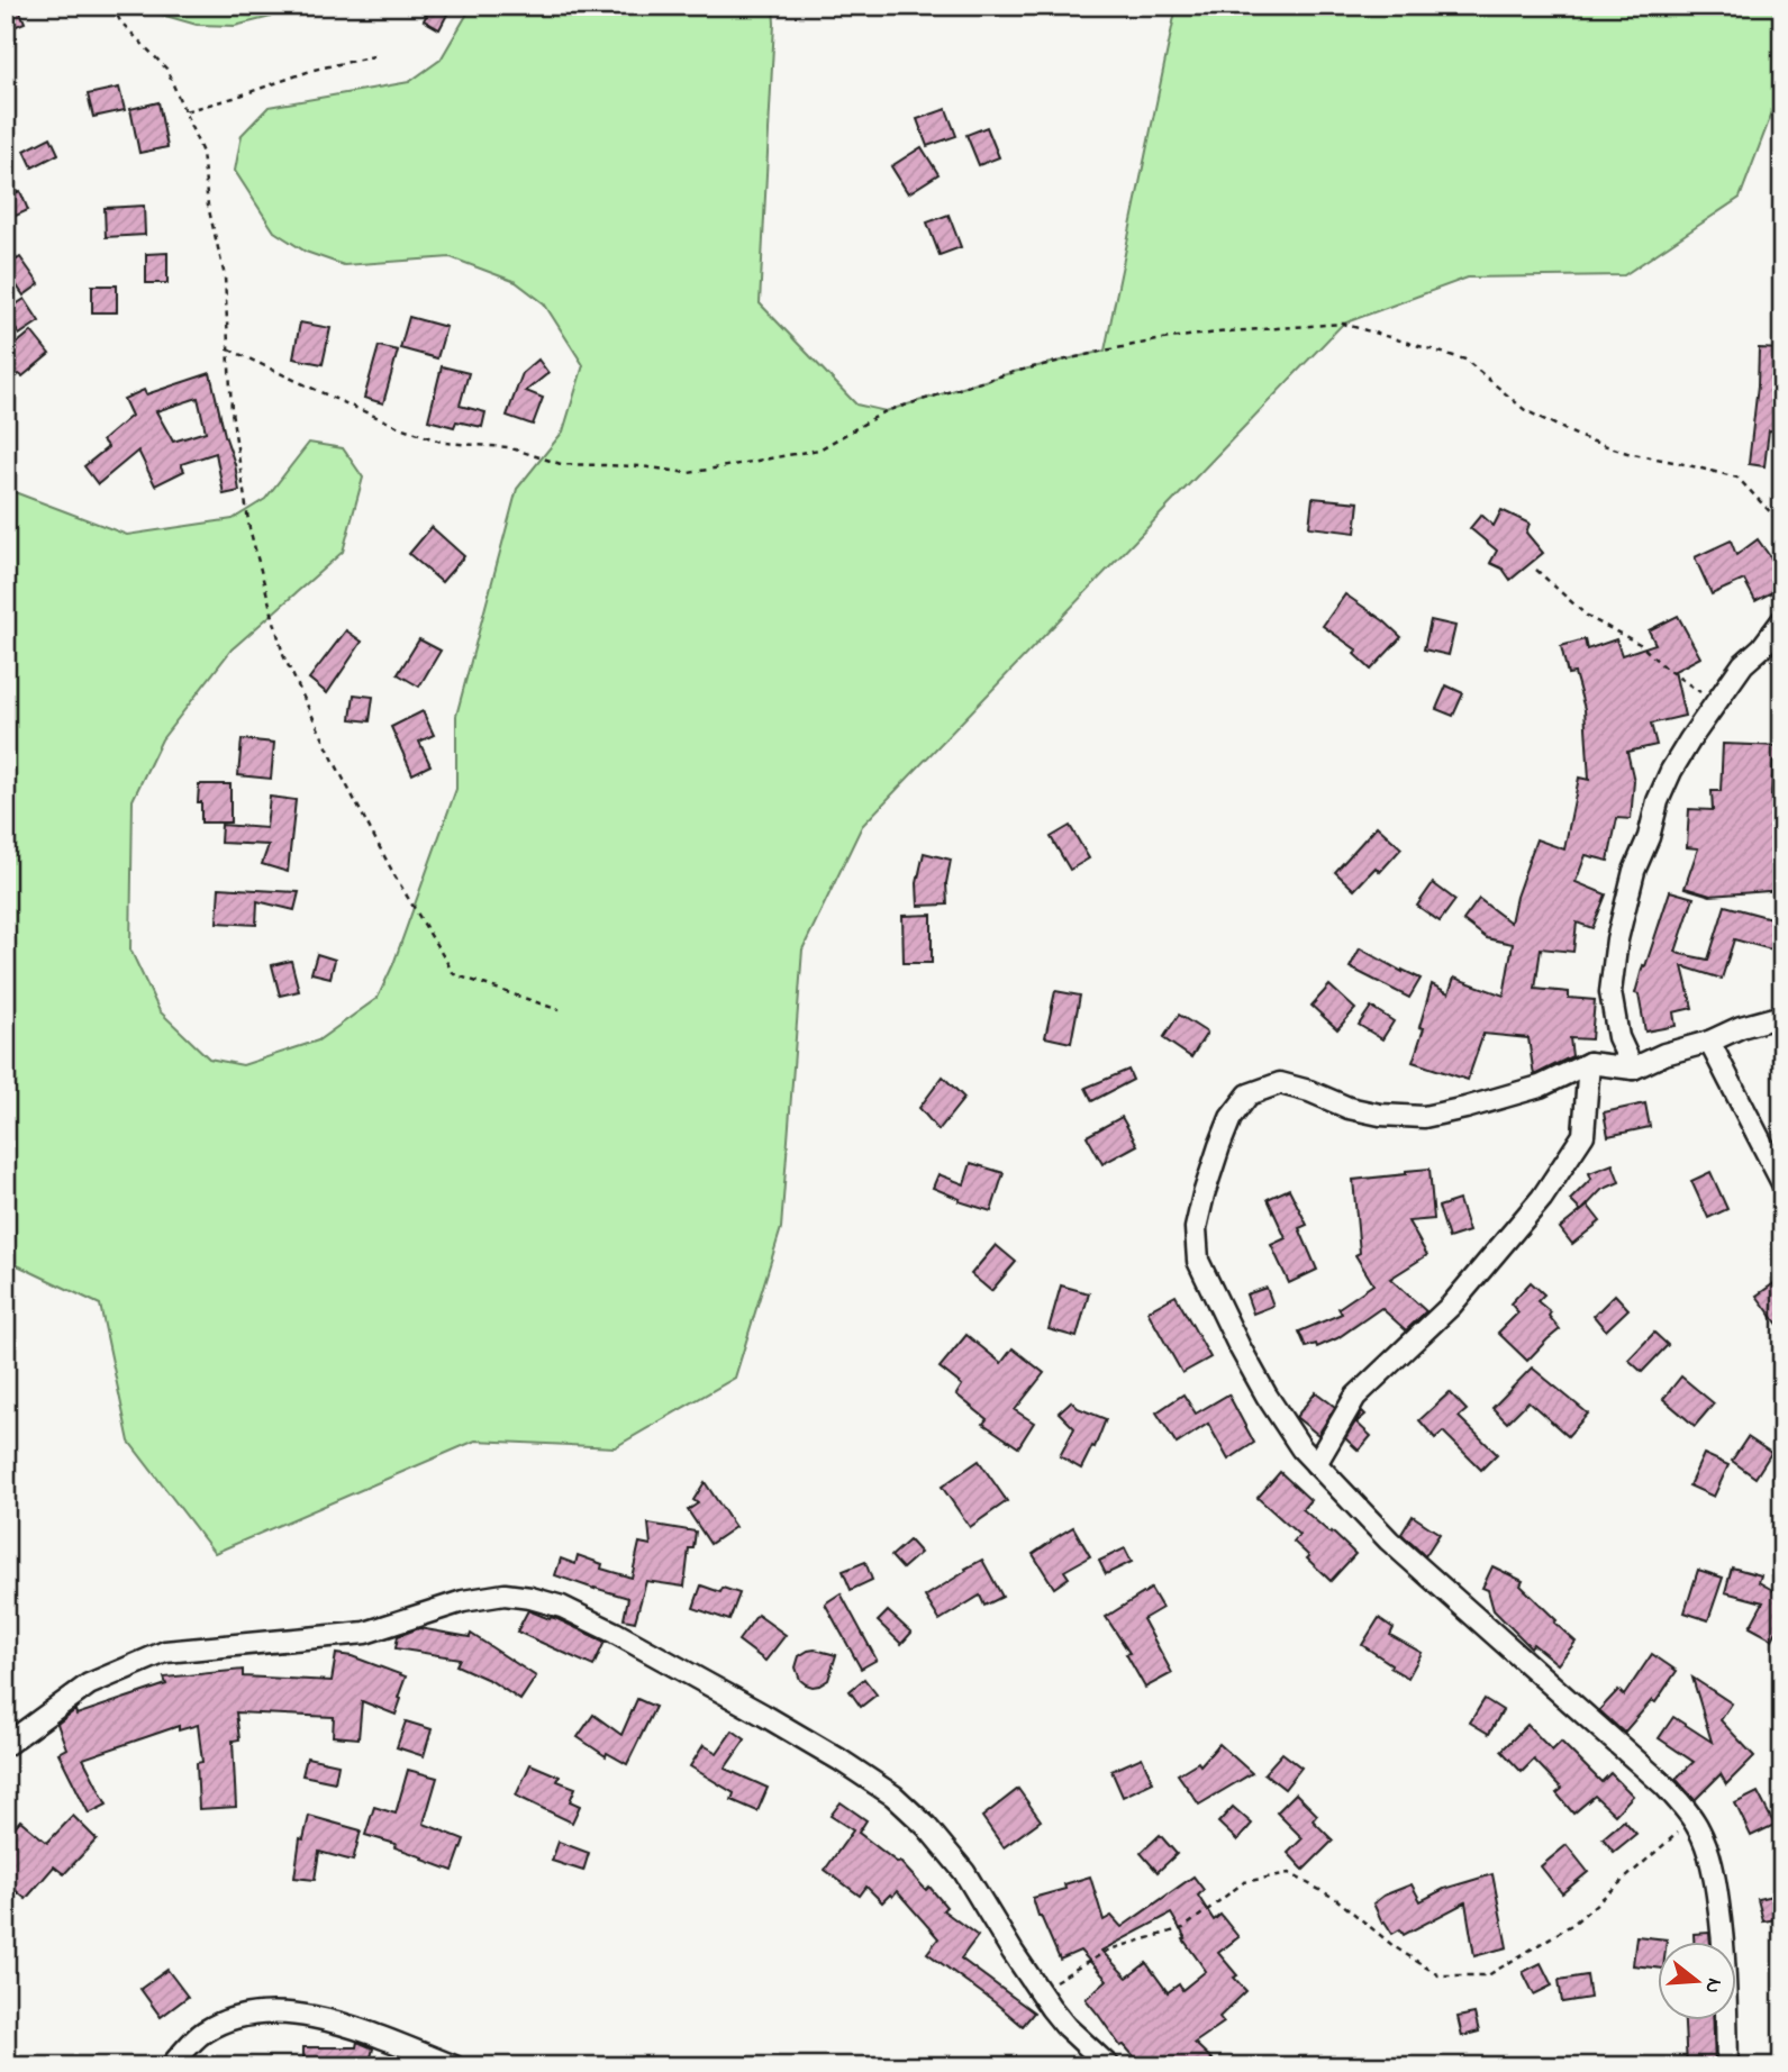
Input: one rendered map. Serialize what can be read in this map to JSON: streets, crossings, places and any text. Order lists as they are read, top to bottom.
{
  "north": "right"
}
